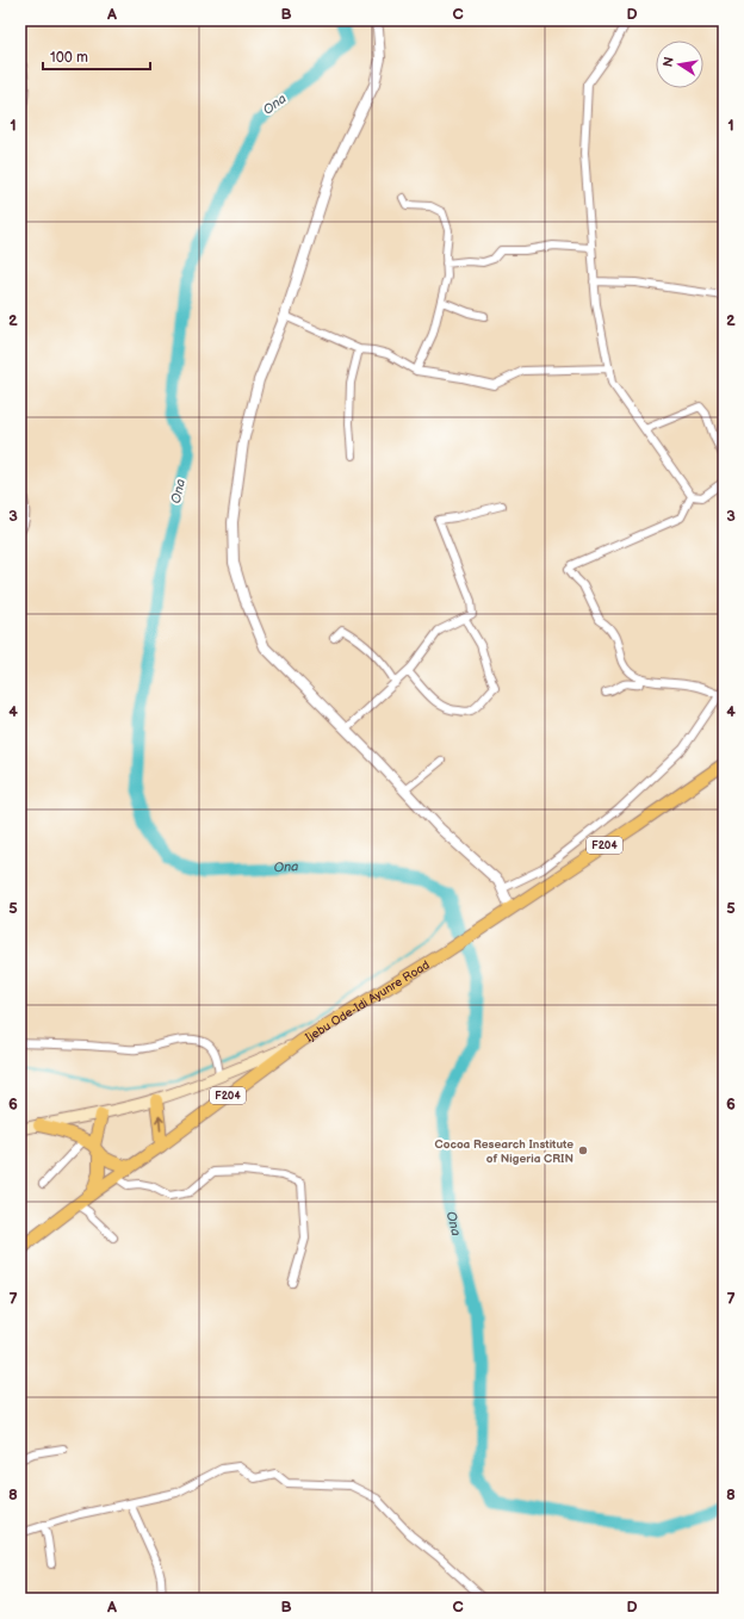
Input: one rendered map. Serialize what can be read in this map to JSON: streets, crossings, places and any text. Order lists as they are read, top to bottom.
{
  "streets": {
    "main road": ["F204", "Ijebu Ode-Idi Ayunre Road"]
  },
  "water": ["Ona"],
  "places": ["Cocoa Research Institute of Nigeria CRIN"],
  "scale_bar": "100 m",
  "north": "left",
  "grid": {
    "columns": [
      "A",
      "B",
      "C",
      "D"
    ],
    "rows": [
      "1",
      "2",
      "3",
      "4",
      "5",
      "6",
      "7",
      "8"
    ]
  }
}
